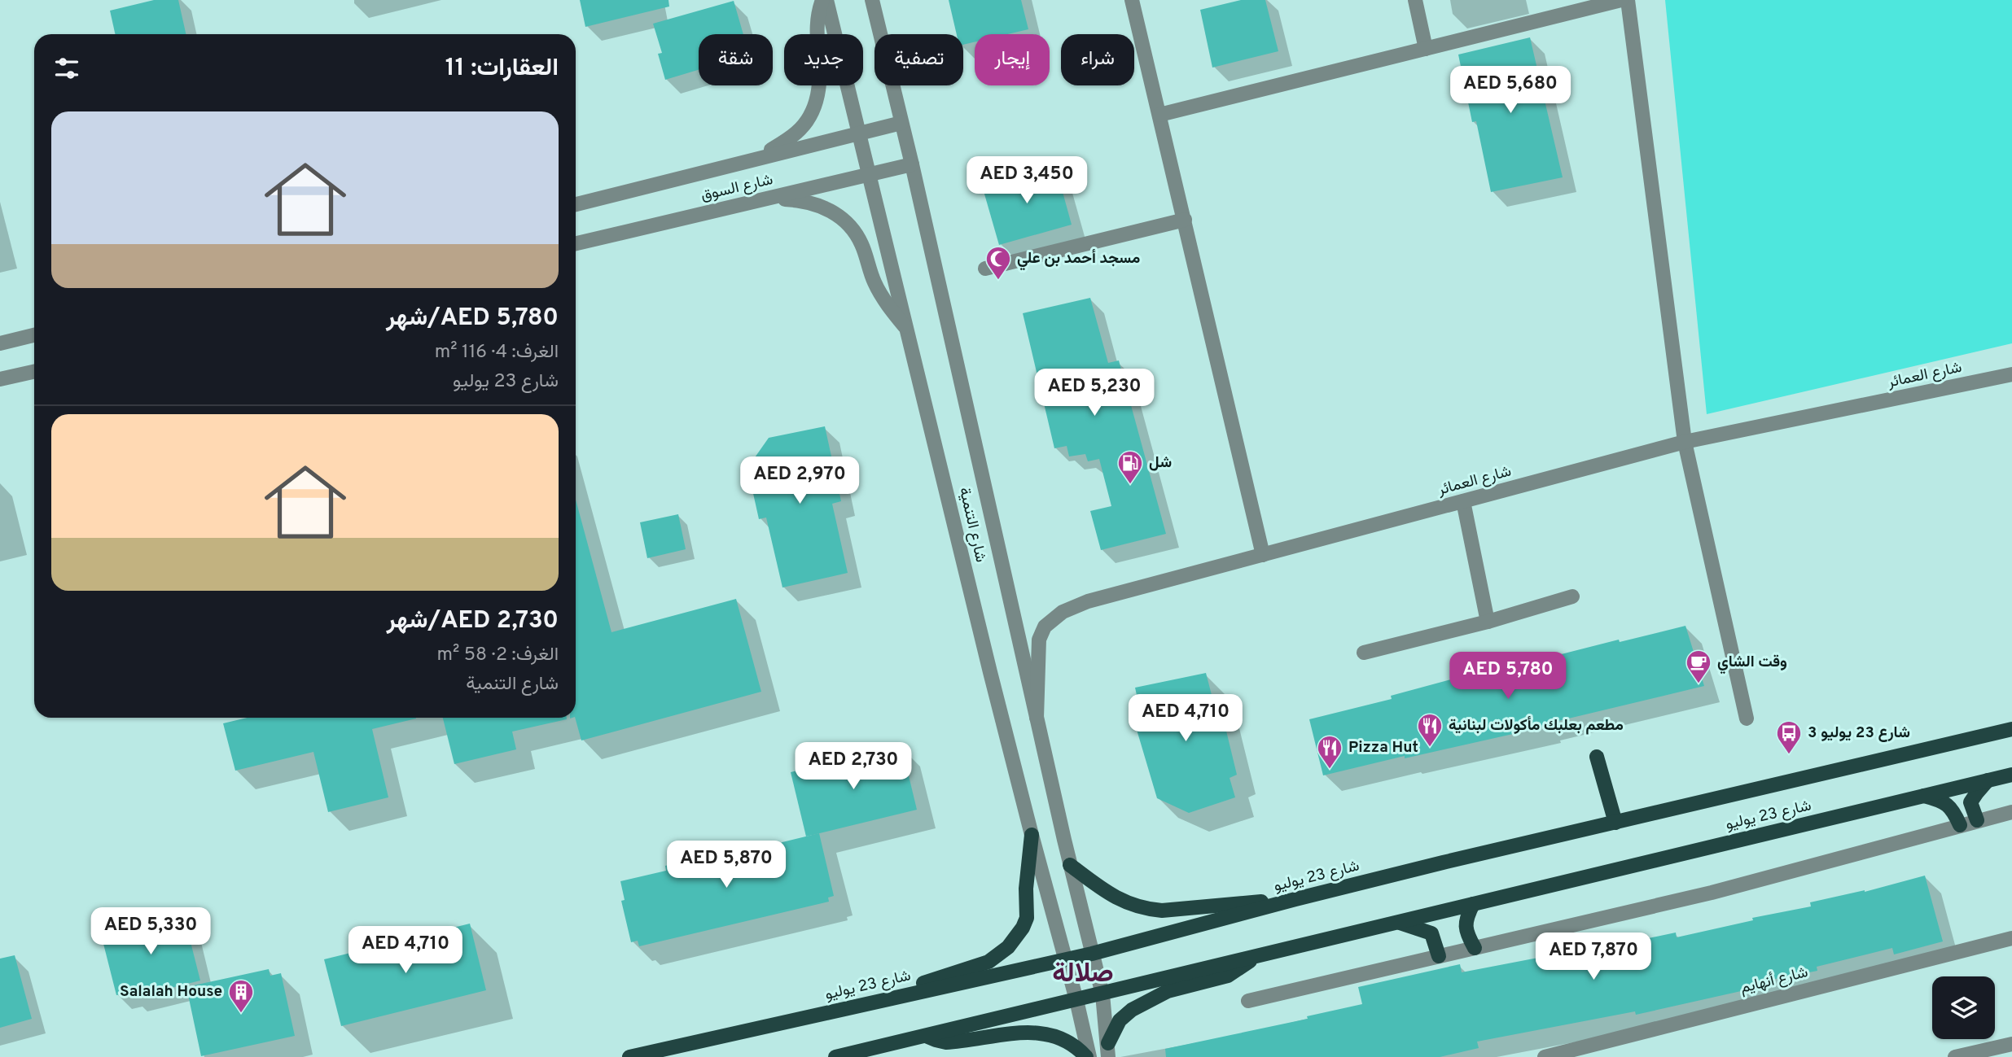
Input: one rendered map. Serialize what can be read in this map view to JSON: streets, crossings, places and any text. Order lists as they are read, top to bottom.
{
  "streets": {
    "main road": ["شارع 23 يوليو"],
    "street": [
      "شارع السوق",
      "شارع العمائر",
      "شارع التنمية",
      "شارع أنهايم"
    ]
  },
  "crossings": [
    ["شارع السوق", "شارع التنمية"],
    ["شارع العمائر", "شارع التنمية"],
    ["شارع التنمية", "شارع 23 يوليو"]
  ],
  "districts": ["صلالة"],
  "places": {
    "mosque": ["مسجد أحمد بن علي"],
    "fuel station": ["شل"],
    "cafe": ["وقت الشاي"],
    "restaurant": ["مطعم بعلبك مأكولات لبنانية", "Pizza Hut"],
    "bus stop": ["شارع 23 يوليو 3"],
    "building": ["Salalah House"]
  },
  "page": {
    "chip": [
      "شراء",
      "إيجار",
      "تصفية",
      "جديد",
      "شقة"
    ],
    "heading": "العقارات: 11",
    "price": [
      "AED 5,680",
      "AED 3,450",
      "AED 5,230",
      "AED 2,970",
      "AED 5,780",
      "AED 4,710",
      "AED 2,730",
      "AED 5,870",
      "AED 5,330",
      "AED 4,710",
      "AED 7,870"
    ],
    "list": [
      {
        "name": "AED 5,780/شهر",
        "note": "الغرف: 4 · 116 m² · شارع 23 يوليو"
      },
      {
        "name": "AED 2,730/شهر",
        "note": "الغرف: 2 · 58 m² · شارع التنمية"
      }
    ]
  }
}
